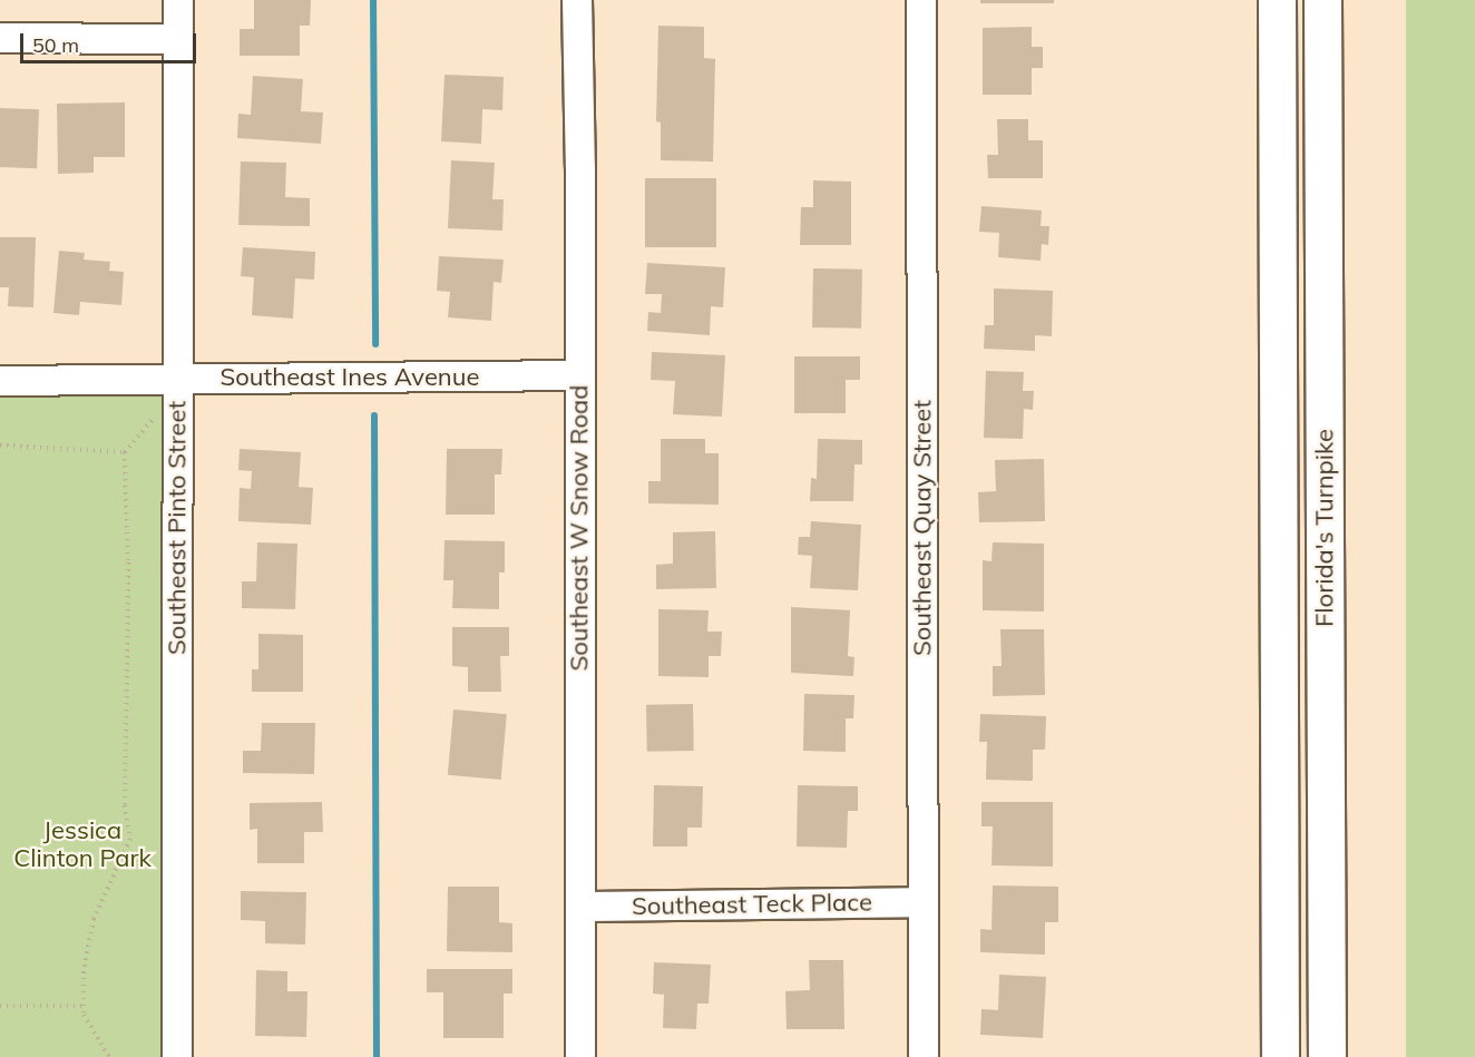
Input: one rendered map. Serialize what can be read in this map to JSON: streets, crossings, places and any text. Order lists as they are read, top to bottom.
{
  "streets": {
    "highway": ["Florida's Turnpike"],
    "street": [
      "Southeast Ines Avenue",
      "Southeast Pinto Street",
      "Southeast W Snow Road",
      "Southeast Quay Street",
      "Southeast Teck Place"
    ]
  },
  "crossings": [
    ["Southeast Ines Avenue", "Southeast Pinto Street"],
    ["Southeast Ines Avenue", "Southeast W Snow Road"],
    ["Southeast W Snow Road", "Southeast Teck Place"],
    ["Southeast Quay Street", "Southeast Teck Place"]
  ],
  "parks": ["Jessica Clinton Park"],
  "scale_bar": "50 m"
}
